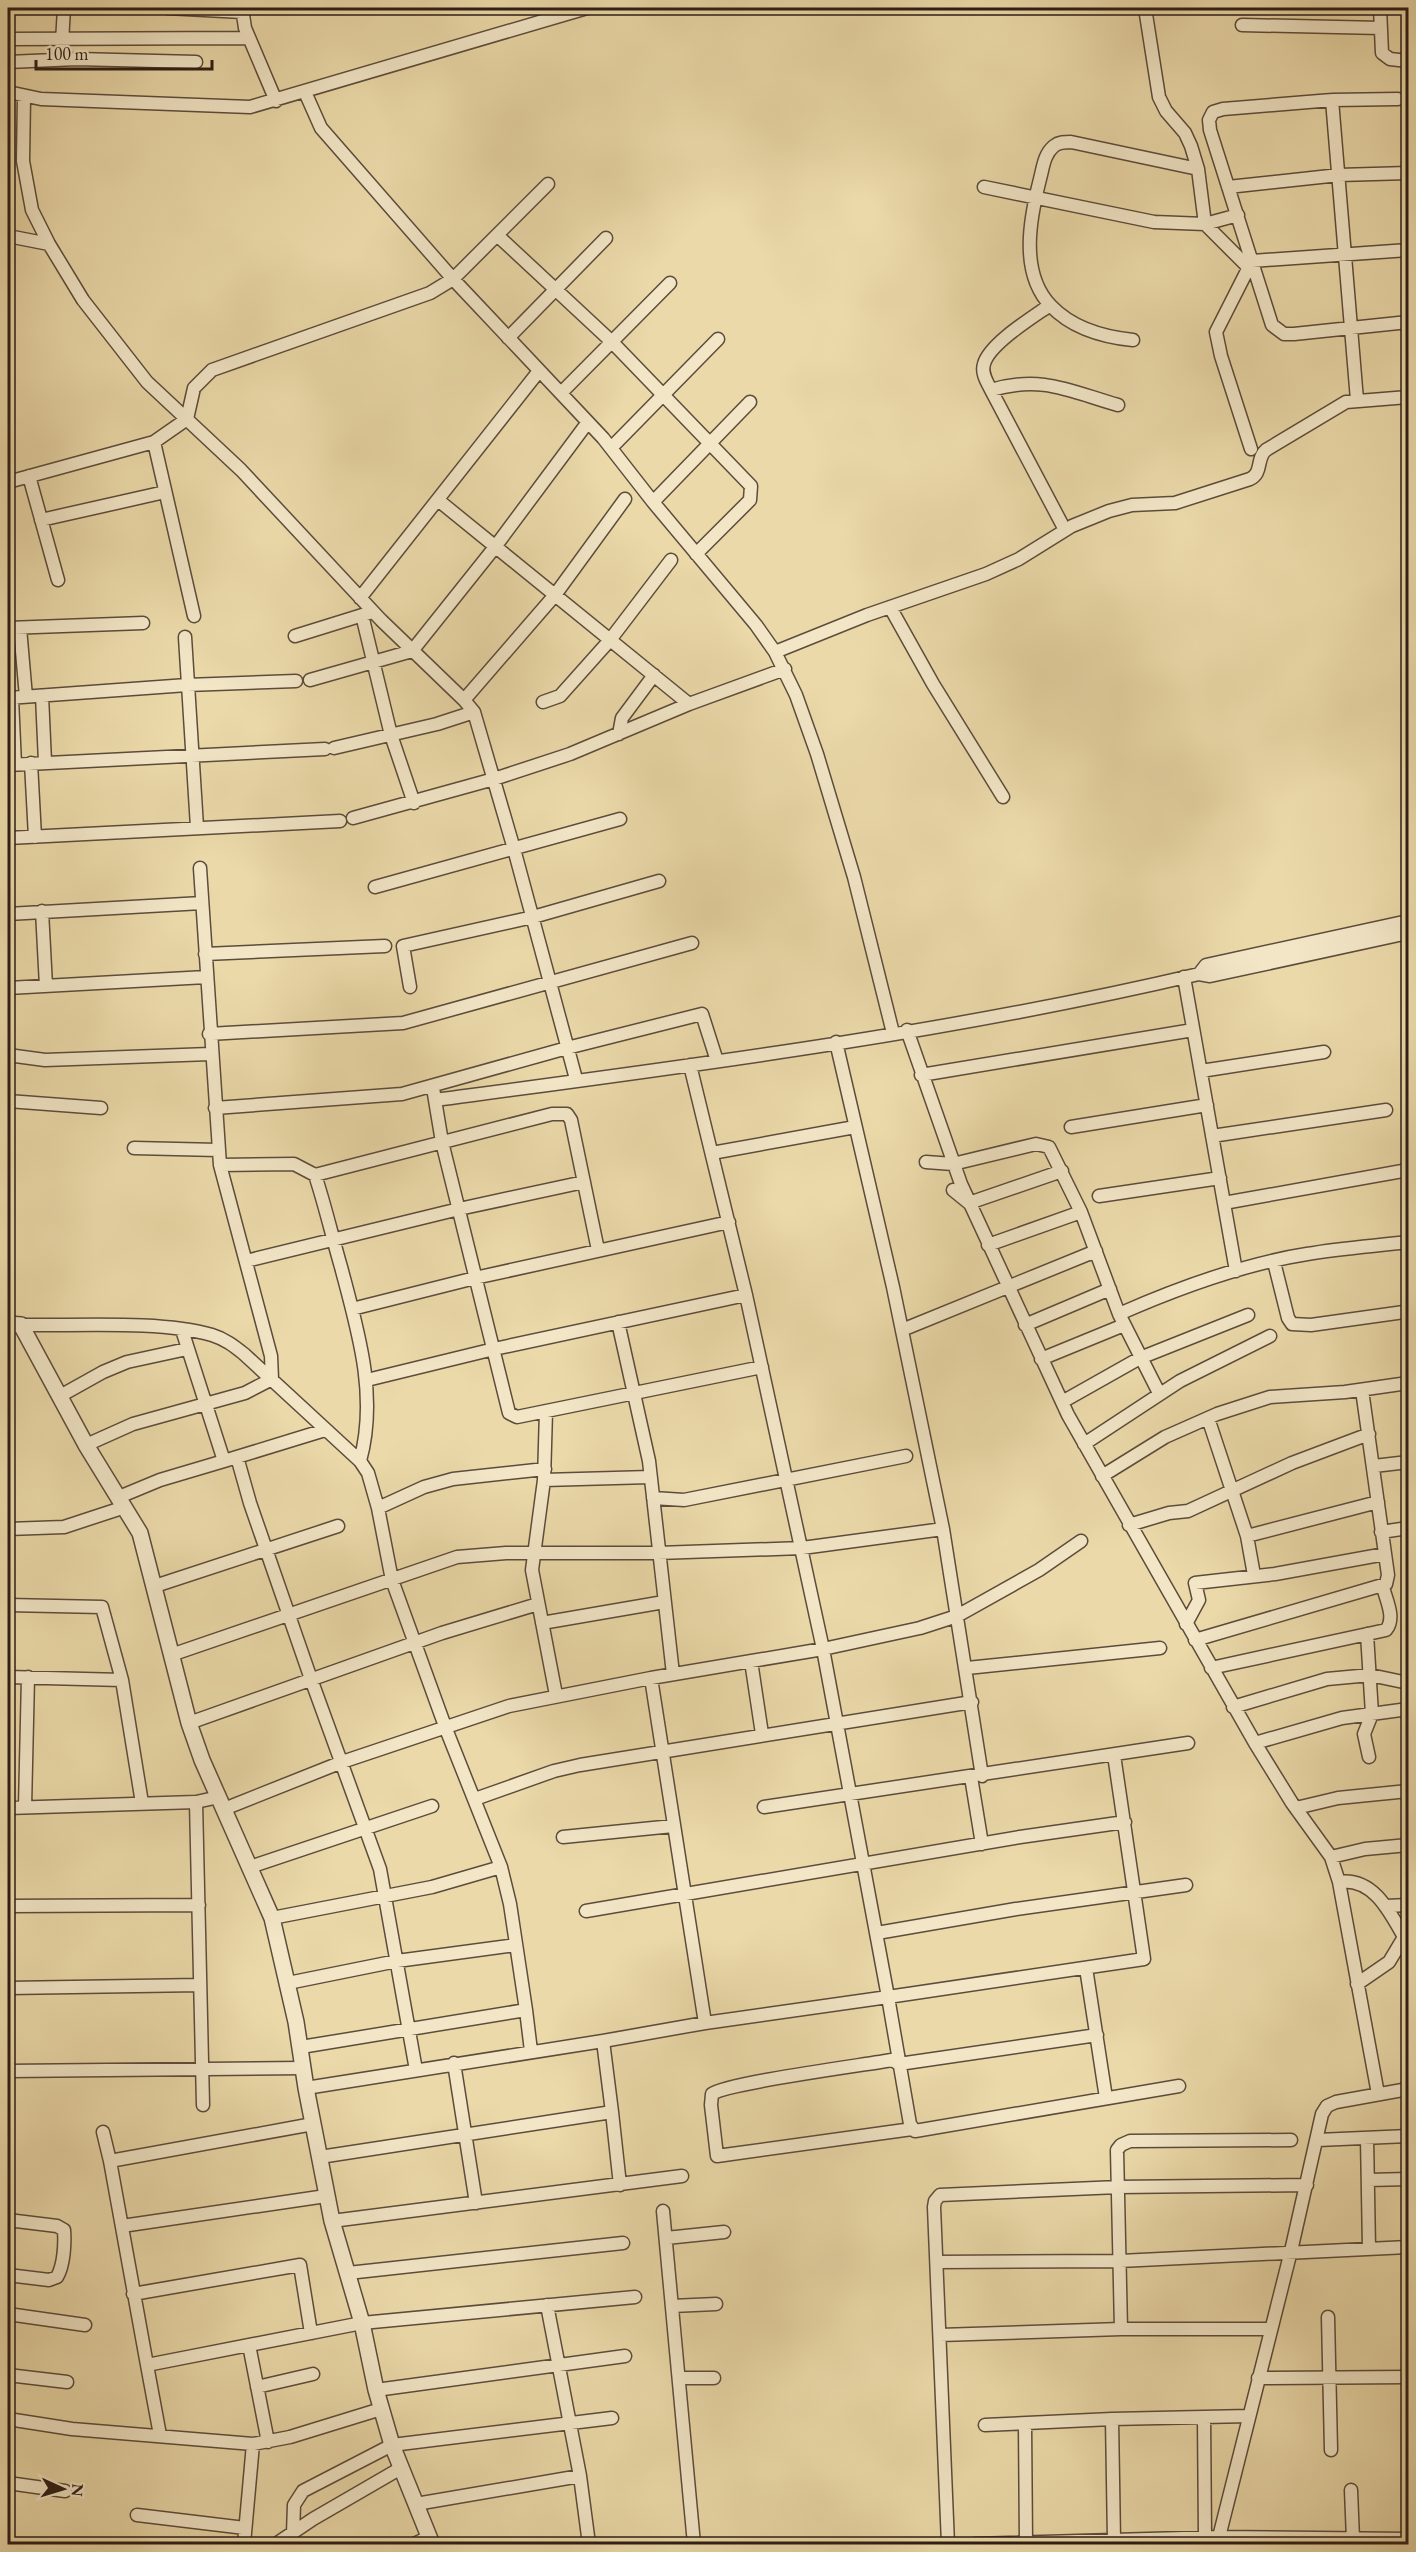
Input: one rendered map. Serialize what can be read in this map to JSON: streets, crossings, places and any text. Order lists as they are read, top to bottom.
{
  "scale_bar": "100 m",
  "north": "right"
}
